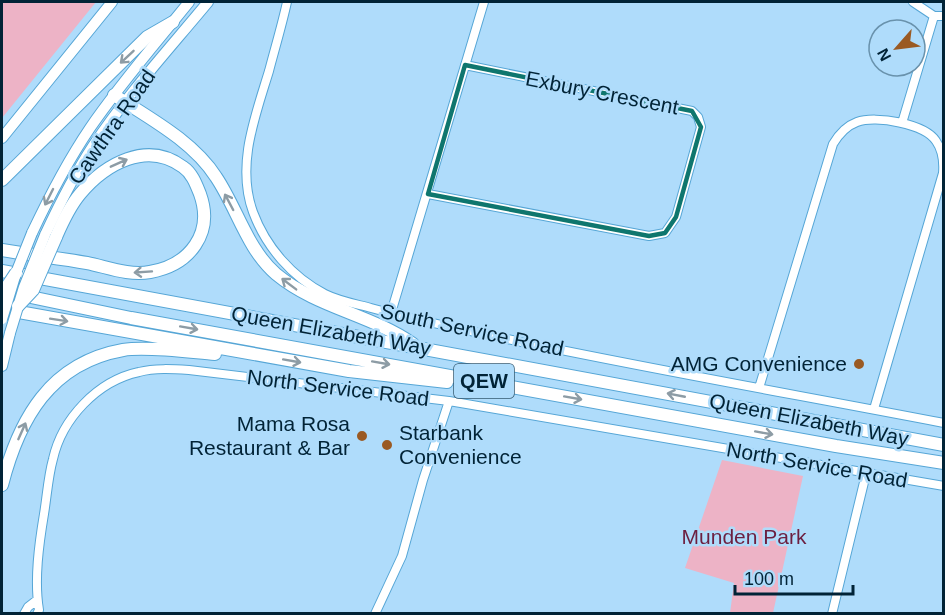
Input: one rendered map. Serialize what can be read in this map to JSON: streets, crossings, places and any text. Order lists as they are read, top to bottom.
{
  "streets": {
    "highway": ["Queen Elizabeth Way", "QEW"],
    "main road": ["Cawthra Road"],
    "street": ["Exbury Crescent", "South Service Road", "North Service Road"]
  },
  "parks": ["Munden Park"],
  "places": ["AMG Convenience", "Mama Rosa Restaurant & Bar", "Starbank Convenience"],
  "scale_bar": "100 m",
  "north": "bottom left"
}
